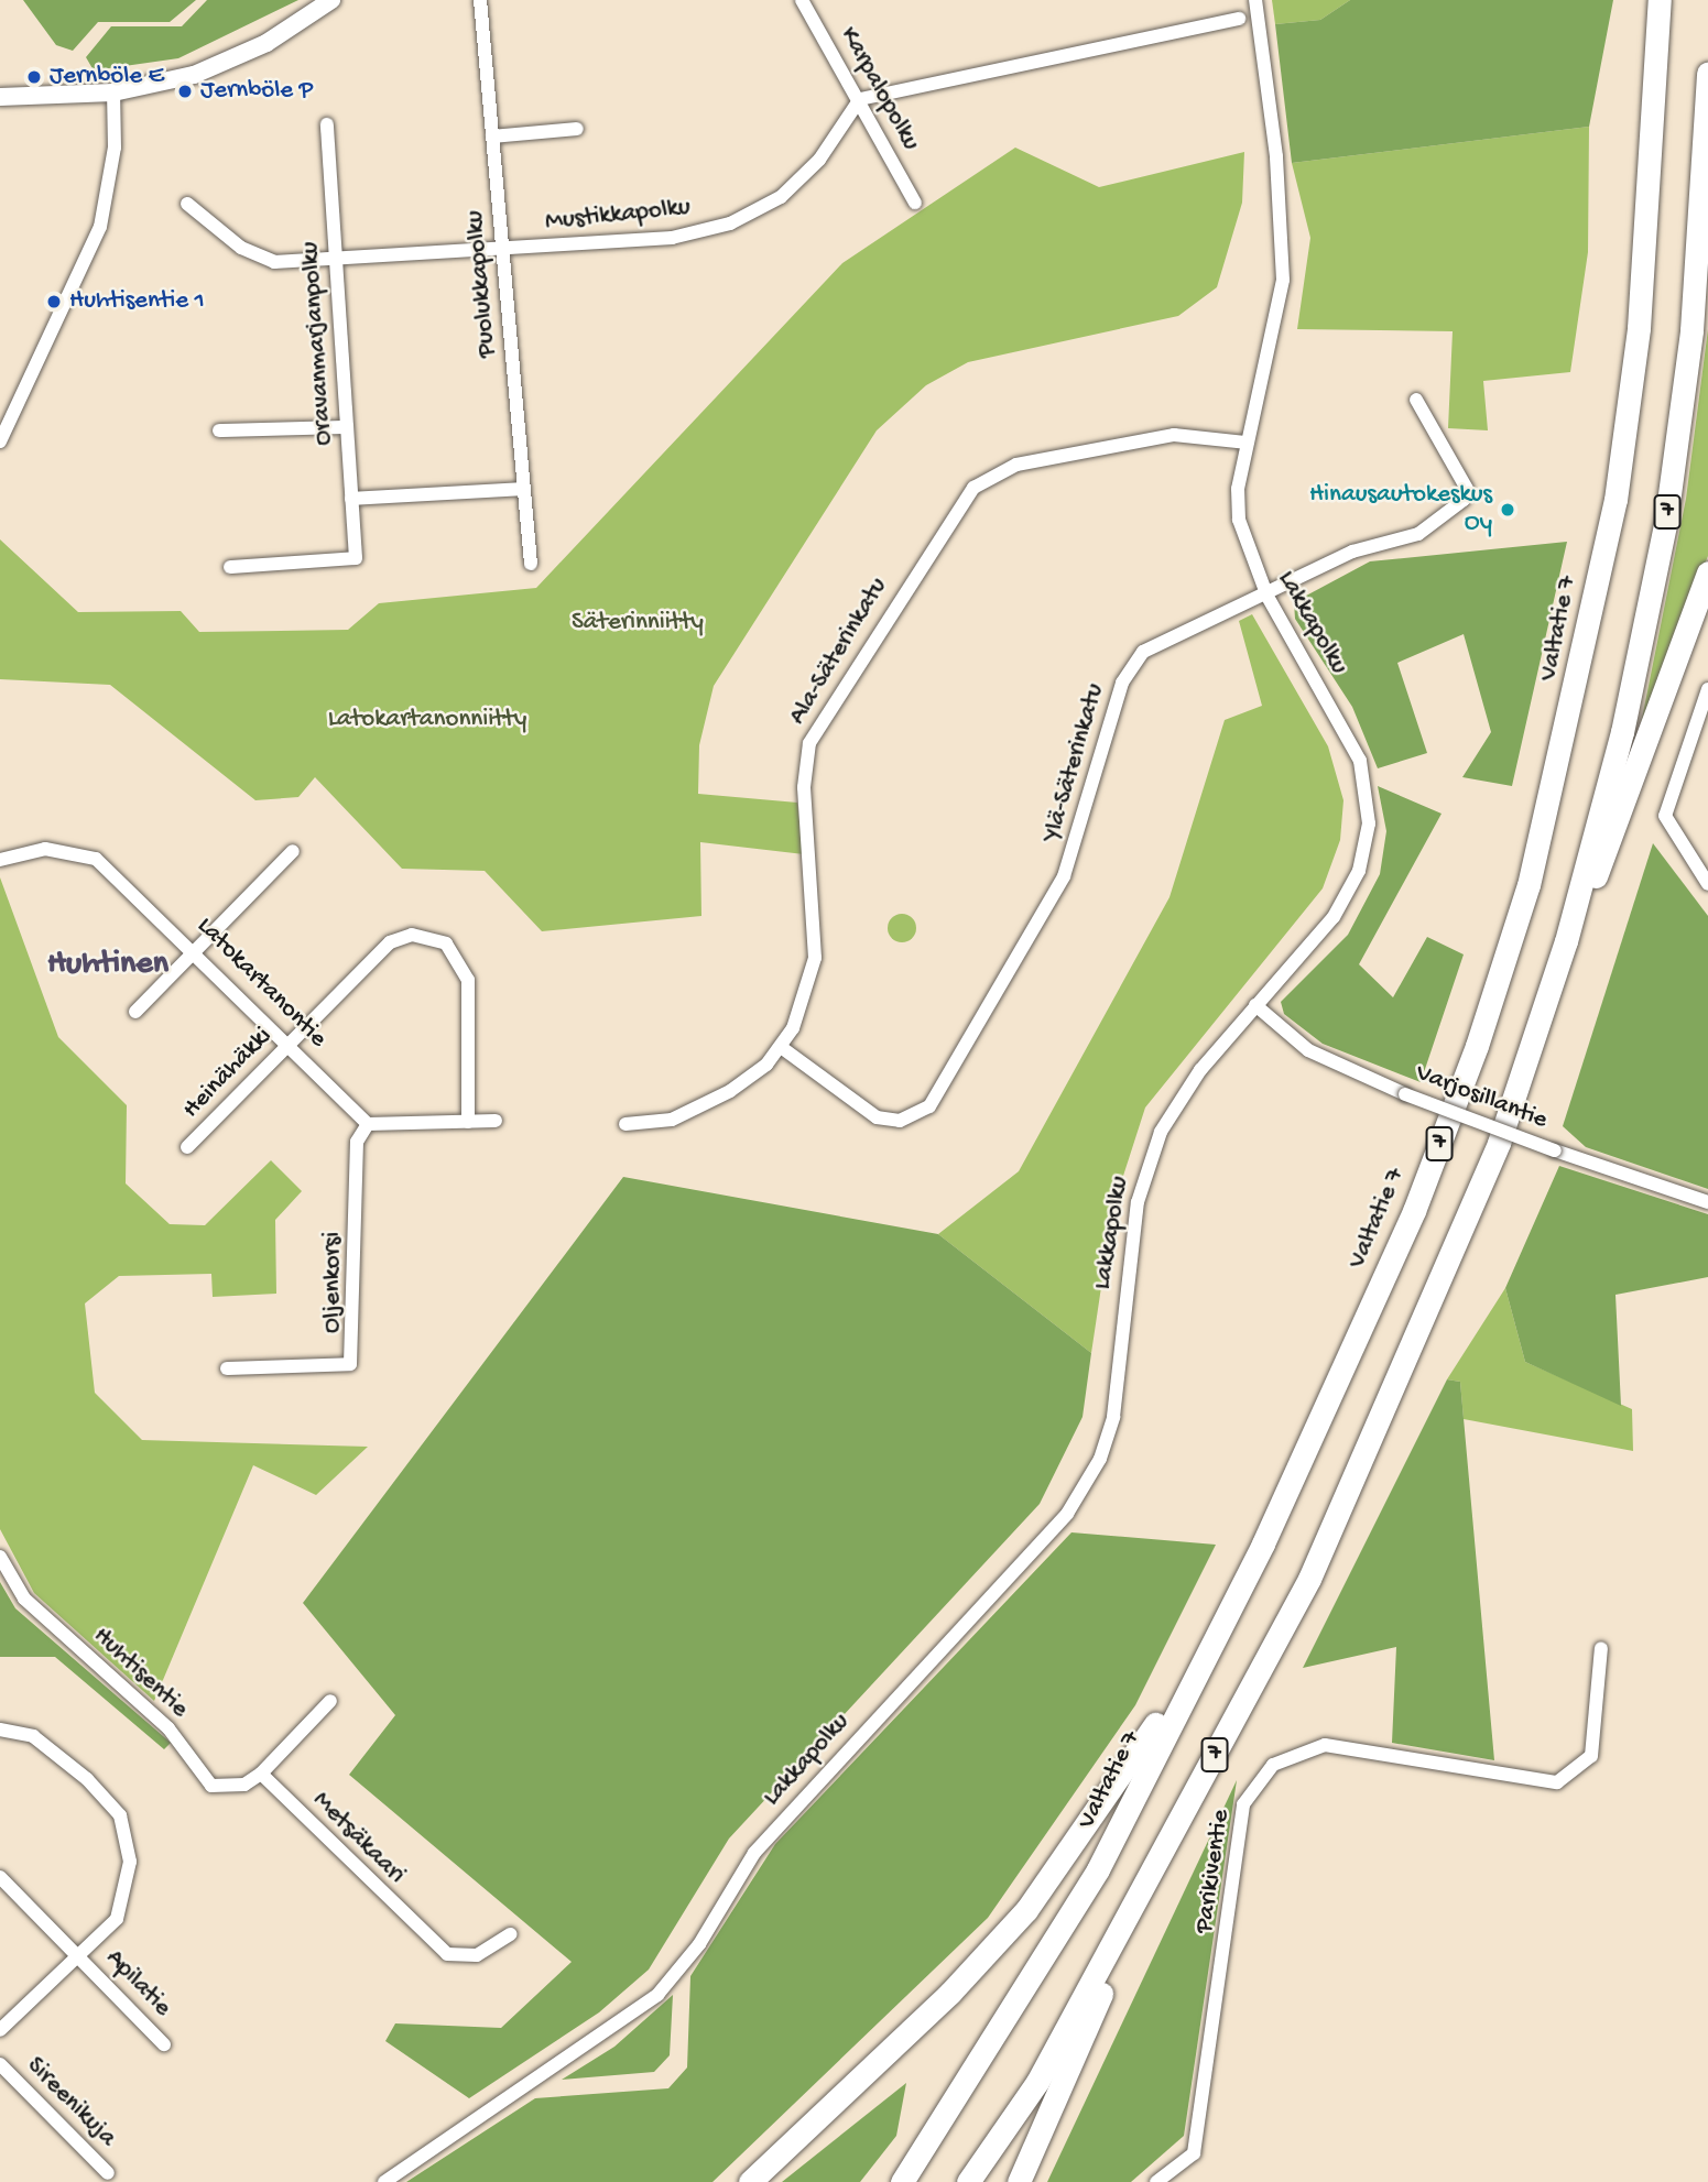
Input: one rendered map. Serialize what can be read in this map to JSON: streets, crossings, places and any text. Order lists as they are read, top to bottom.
{
  "streets": {
    "highway": ["7", "Valtatie 7"],
    "street": [
      "Karpalopolku",
      "Mustikkapolku",
      "Puolukkapolku",
      "Oravanmarjanpolku",
      "Lakkapolku",
      "Ala-Säterinkatu",
      "Ylä-Säterinkatu",
      "Latokartanontie",
      "Heinähäkki",
      "Varjosillantie",
      "Oljenkorsi",
      "Huhtisentie",
      "Metsäkaari",
      "Parikiventie",
      "Apilatie",
      "Sireenikuja"
    ]
  },
  "crossings": [
    ["Karpalopolku", "Mustikkapolku"],
    ["Mustikkapolku", "Puolukkapolku"],
    ["Mustikkapolku", "Oravanmarjanpolku"],
    ["Lakkapolku", "Ala-Säterinkatu"],
    ["Lakkapolku", "Ylä-Säterinkatu"],
    ["Lakkapolku", "Varjosillantie"],
    ["Ala-Säterinkatu", "Ylä-Säterinkatu"],
    ["Latokartanontie", "Heinähäkki"],
    ["Latokartanontie", "Oljenkorsi"],
    ["Huhtisentie", "Metsäkaari"]
  ],
  "districts": ["Huhtinen"],
  "parks": ["Säterinniitty", "Latokartanonniitty"],
  "places": [
    "Jernböle E",
    "Jernböle P",
    "Huhtisentie 1",
    "Hinausautokeskus Oy"
  ]
}
